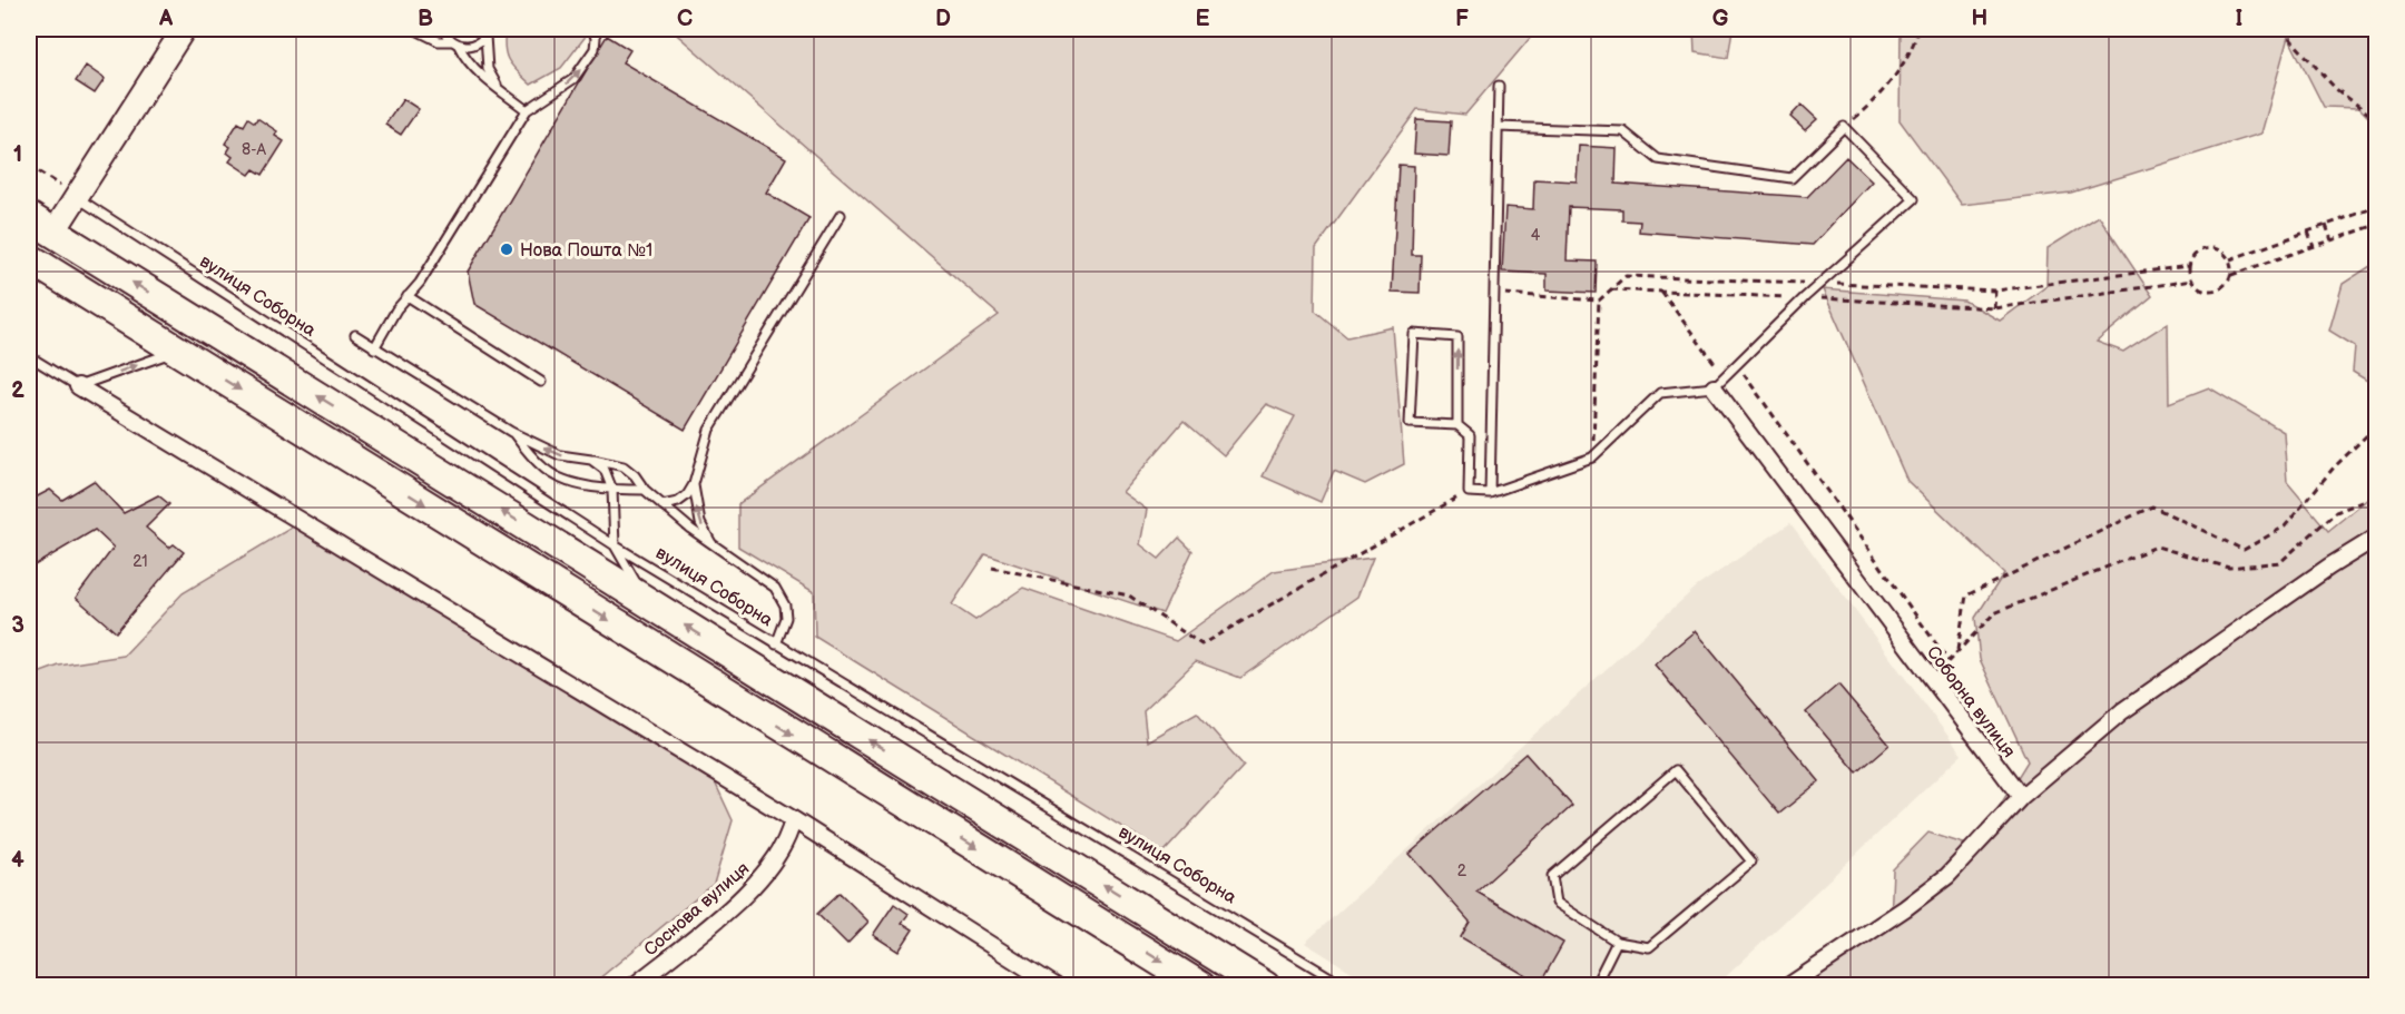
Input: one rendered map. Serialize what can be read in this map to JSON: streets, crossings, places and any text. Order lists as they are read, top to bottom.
{
  "streets": {
    "street": ["Соборна вулиця", "Соснова вулиця"],
    "lane": ["вулиця Соборна"]
  },
  "places": ["Нова Пошта №1"],
  "house_numbers": [
    "8-А",
    "4",
    "21",
    "2"
  ],
  "grid": {
    "columns": [
      "A",
      "B",
      "C",
      "D",
      "E",
      "F",
      "G",
      "H",
      "I"
    ],
    "rows": [
      "1",
      "2",
      "3",
      "4"
    ]
  }
}
